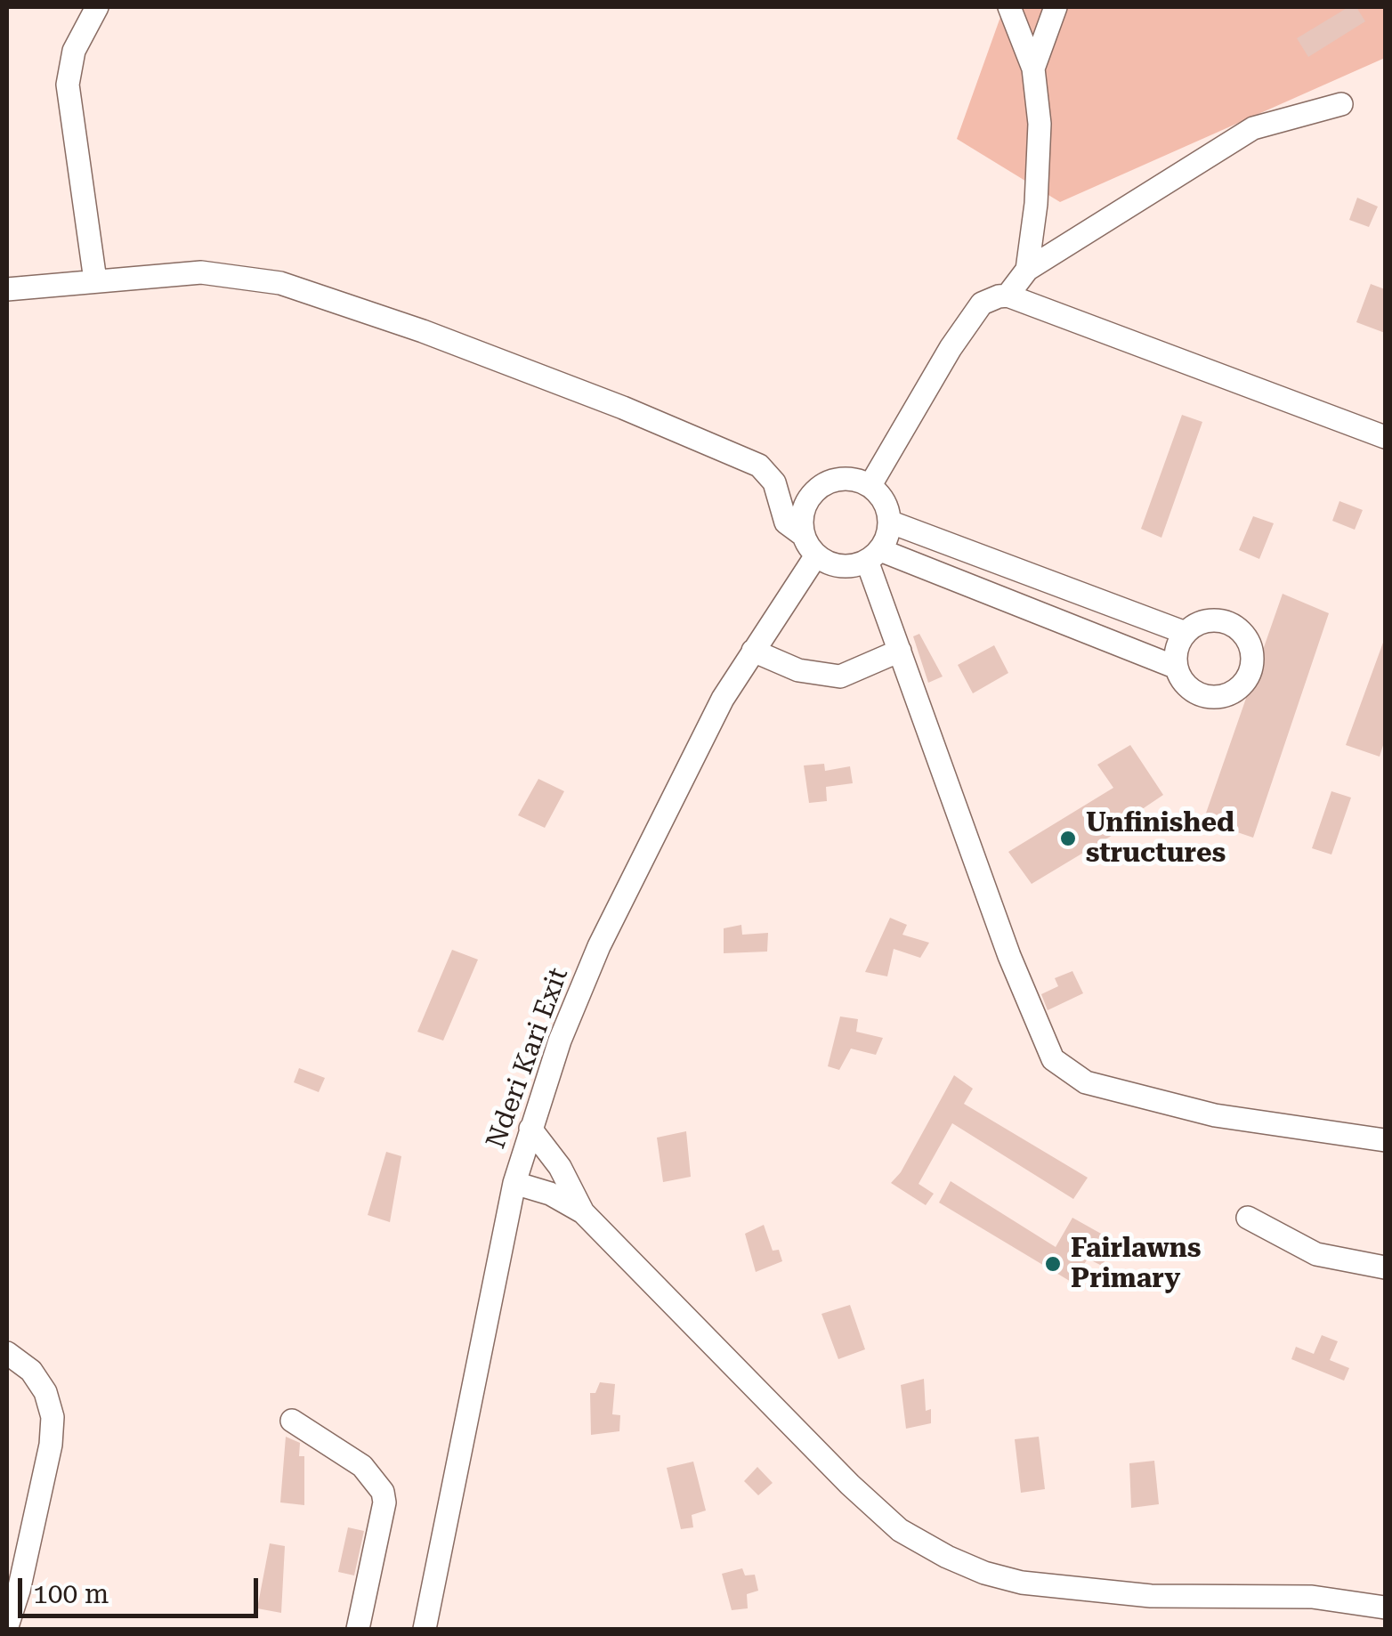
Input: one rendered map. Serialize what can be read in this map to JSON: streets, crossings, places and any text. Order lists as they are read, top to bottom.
{
  "streets": {
    "street": ["Nderi Kari Exit"]
  },
  "places": ["Unfinished structures", "Fairlawns Primary"],
  "scale_bar": "100 m"
}
